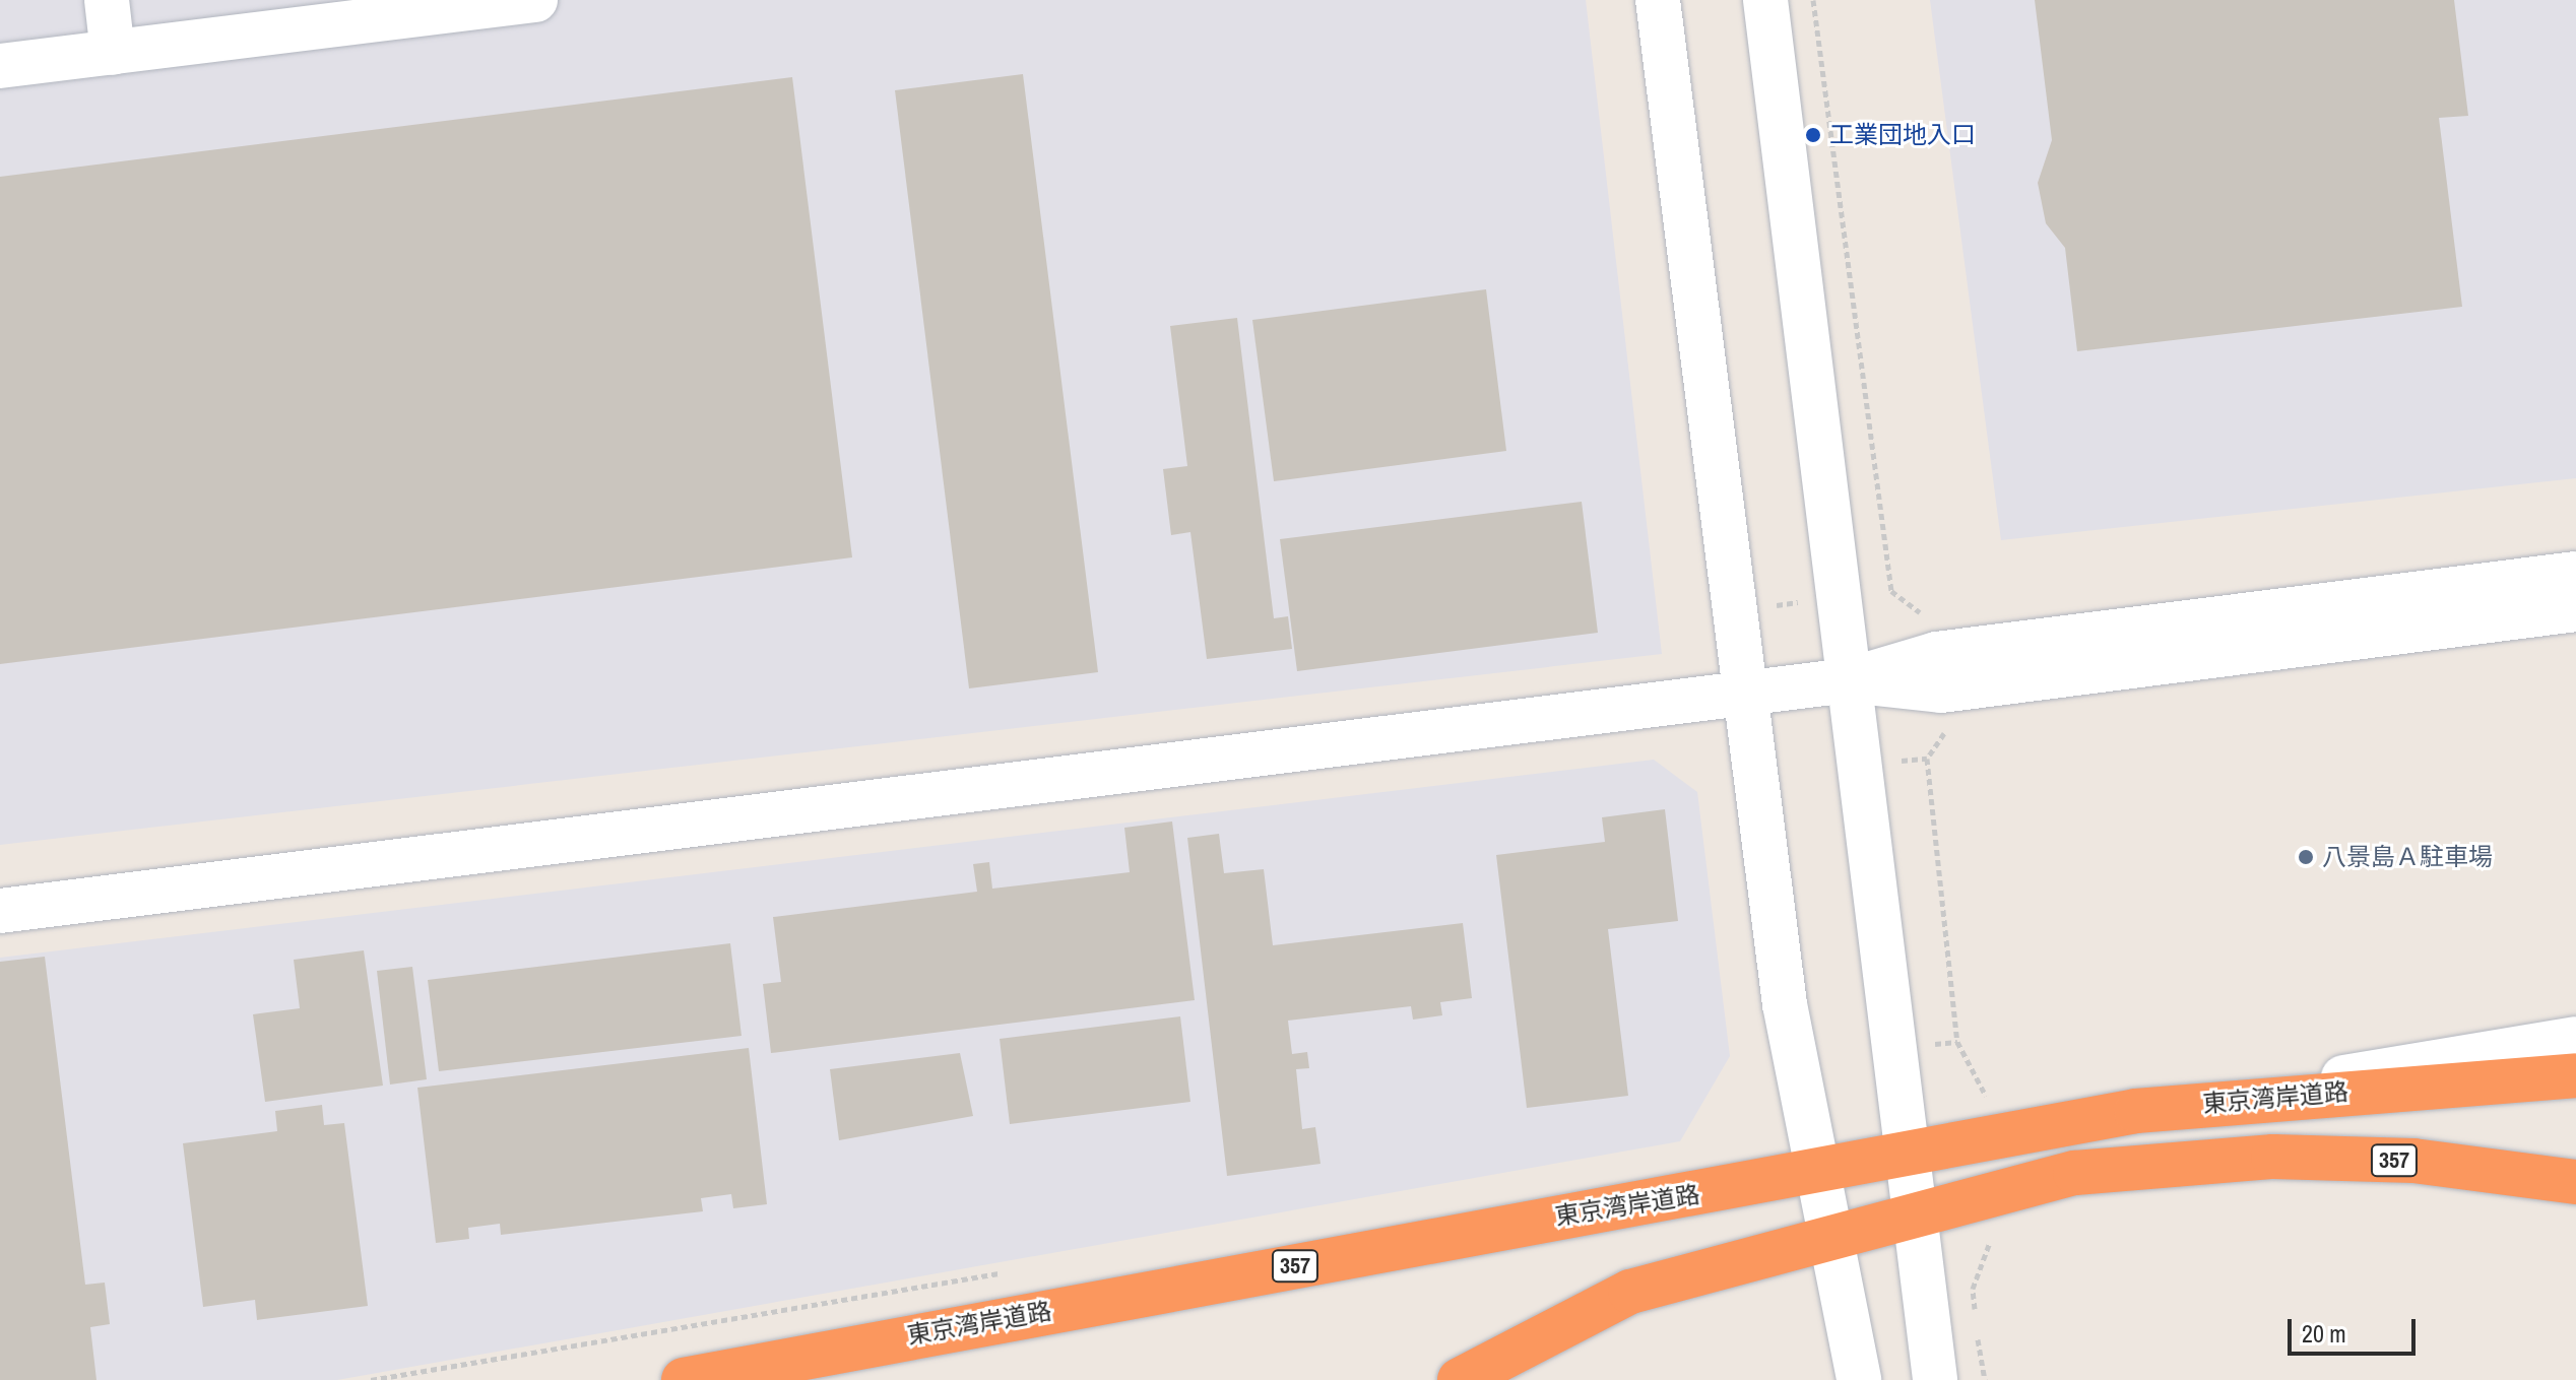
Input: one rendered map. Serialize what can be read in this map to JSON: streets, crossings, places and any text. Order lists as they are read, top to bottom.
{
  "streets": {
    "highway": ["東京湾岸道路", "357"]
  },
  "places": ["工業団地入口", "八景島Ａ駐車場"],
  "scale_bar": "20 m"
}
